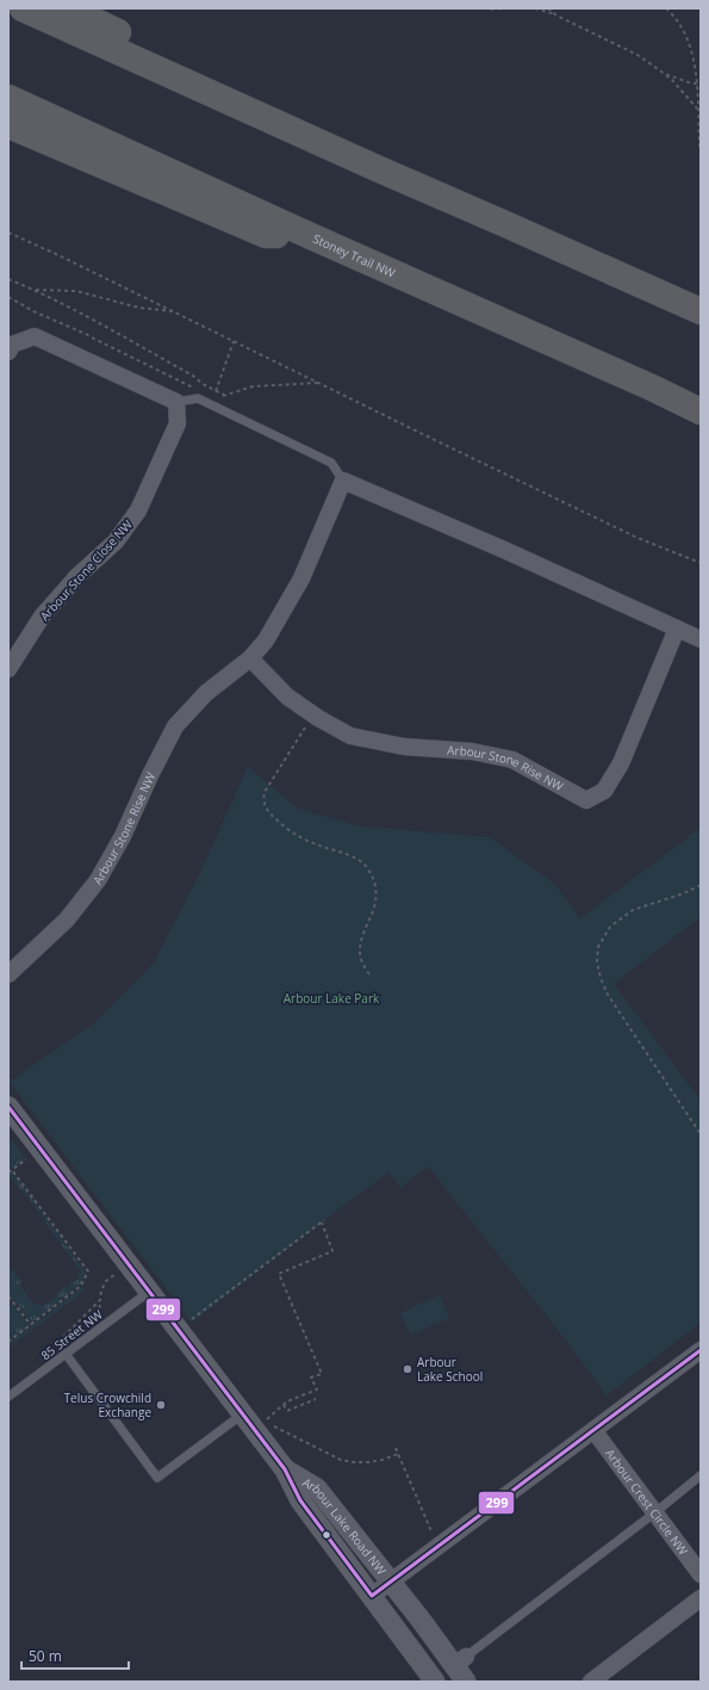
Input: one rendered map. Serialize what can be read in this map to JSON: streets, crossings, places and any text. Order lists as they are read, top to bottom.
{
  "streets": {
    "highway": ["Stoney Trail NW"],
    "street": [
      "Arbour Stone Close NW",
      "Arbour Stone Rise NW",
      "Arbour Crest Circle NW",
      "Arbour Lake Road NW"
    ],
    "lane": ["85 Street NW"]
  },
  "crossings": [
    ["85 Street NW", "Arbour Lake Road NW"]
  ],
  "parks": ["Arbour Lake Park"],
  "places": ["Arbour Lake School", "Telus Crowchild Exchange"],
  "lines": ["transit line 299"],
  "scale_bar": "50 m"
}
